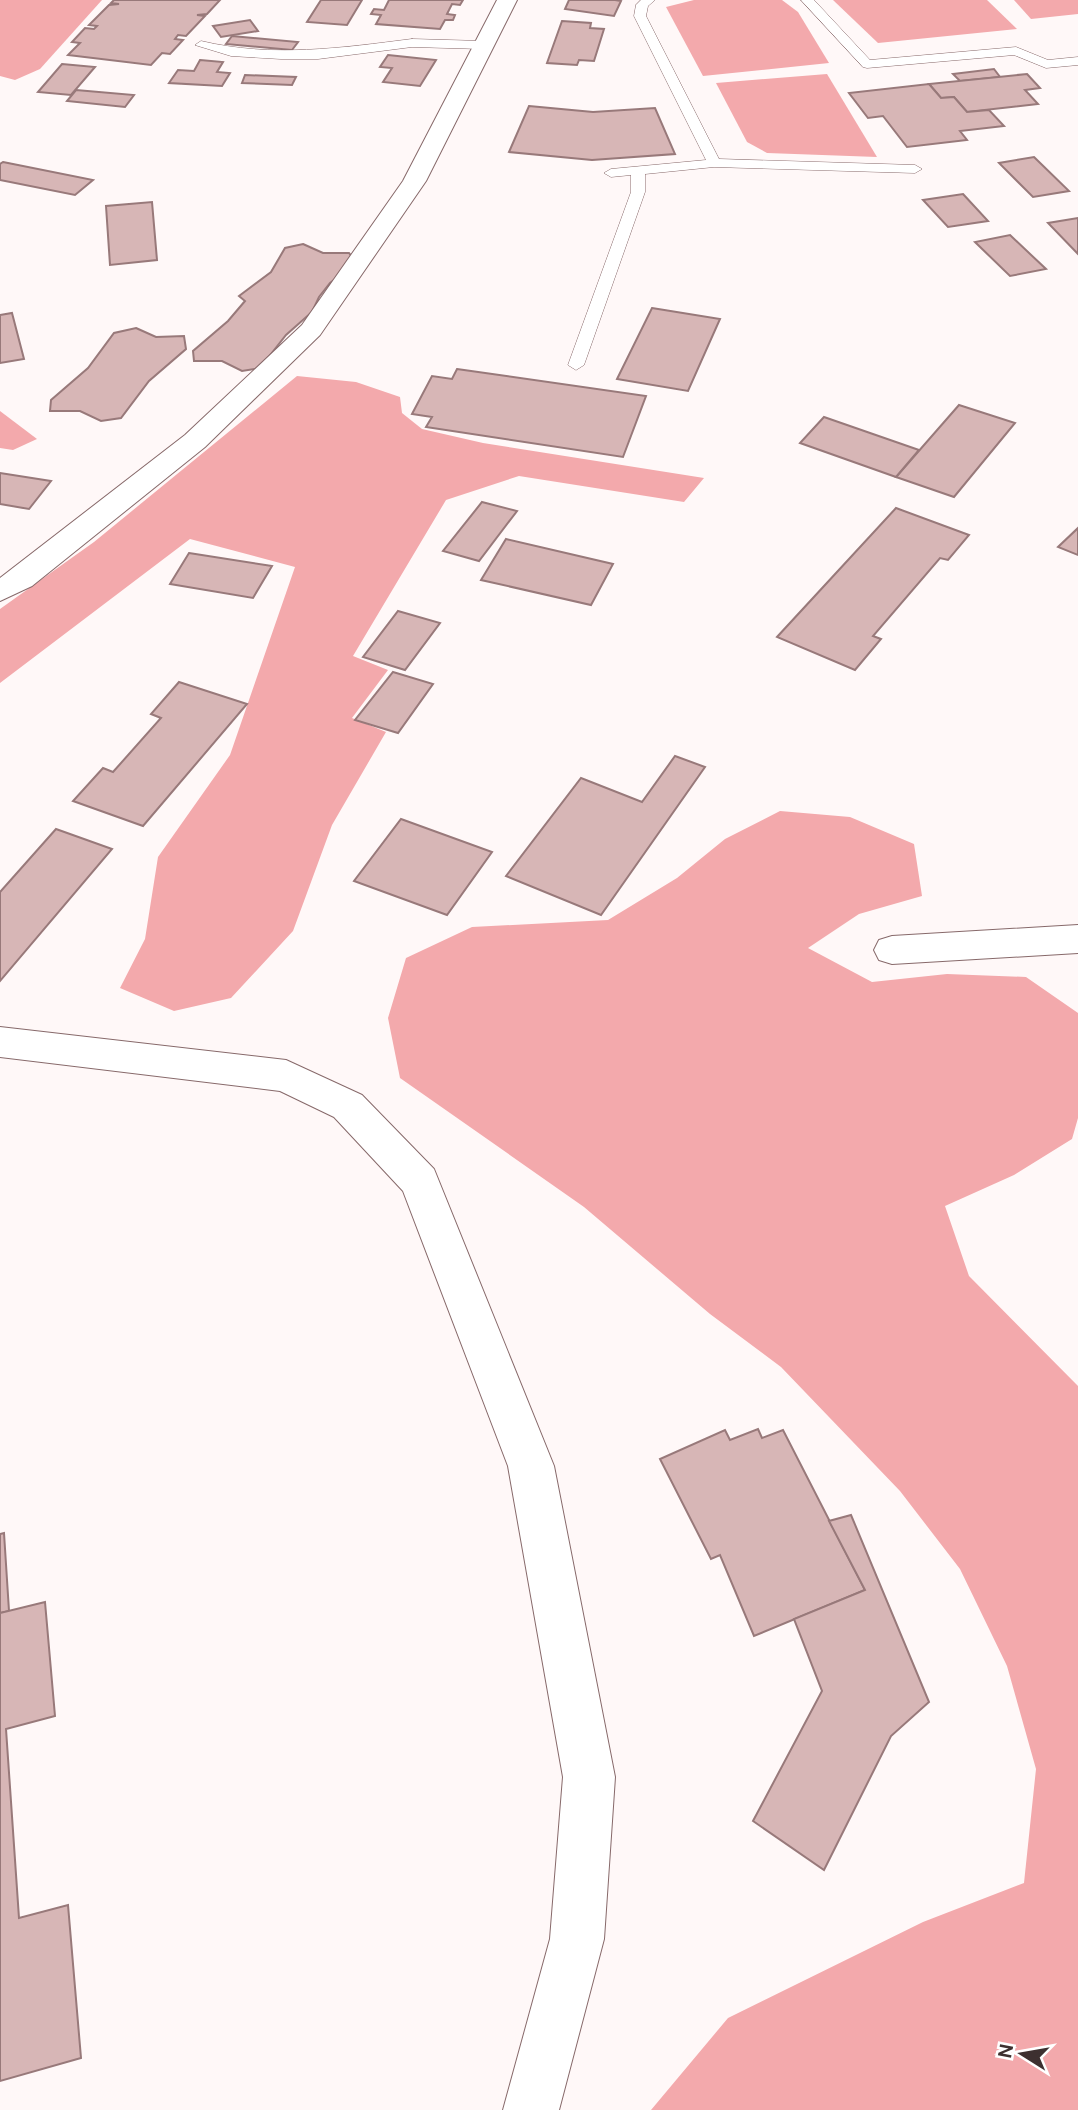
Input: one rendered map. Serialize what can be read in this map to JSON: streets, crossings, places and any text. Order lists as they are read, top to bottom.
{
  "north": "left"
}
